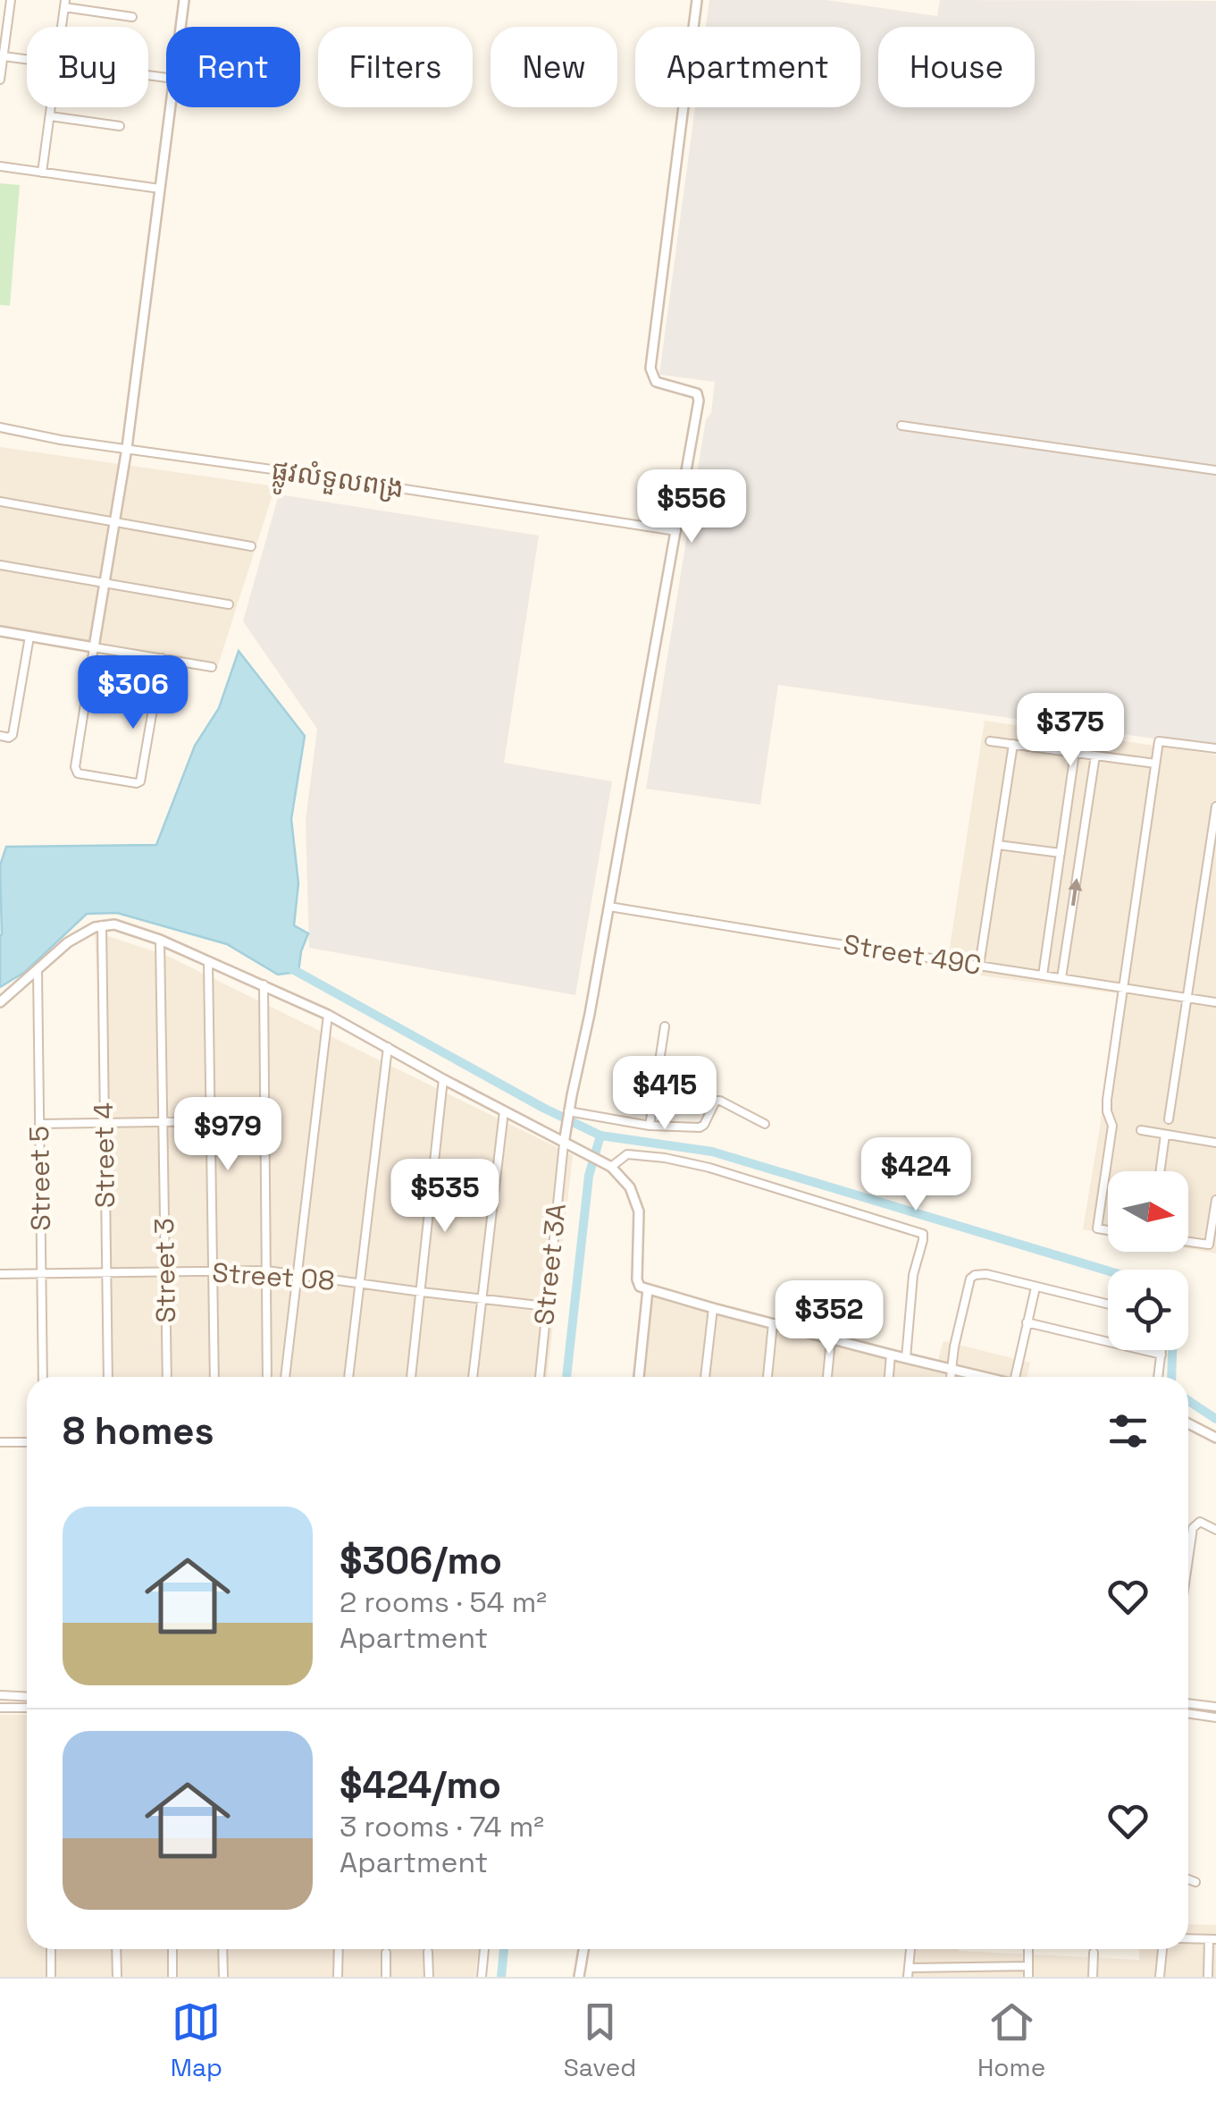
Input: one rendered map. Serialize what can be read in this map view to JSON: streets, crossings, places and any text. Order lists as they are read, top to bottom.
{
  "streets": {
    "street": [
      "ផ្លូវលំទួលពង្រ",
      "Street 49C",
      "Street 4",
      "Street 5",
      "Street 3A",
      "Street 3",
      "Street 08"
    ]
  },
  "crossings": [
    ["Street 4", "Street 08"],
    ["Street 5", "Street 08"],
    ["Street 3A", "Street 08"],
    ["Street 3", "Street 08"]
  ],
  "north": "right",
  "page": {
    "chip": [
      "Buy",
      "Rent",
      "Filters",
      "New",
      "Apartment",
      "House"
    ],
    "price": [
      "$556",
      "$306",
      "$375",
      "$415",
      "$979",
      "$424",
      "$535",
      "$352"
    ],
    "heading": "8 homes",
    "list": [
      {
        "name": "$306/mo",
        "note": "2 rooms · 54 m² · Apartment"
      },
      {
        "name": "$424/mo",
        "note": "3 rooms · 74 m² · Apartment"
      }
    ],
    "tabs": ["Map", "Saved", "Home"]
  }
}
